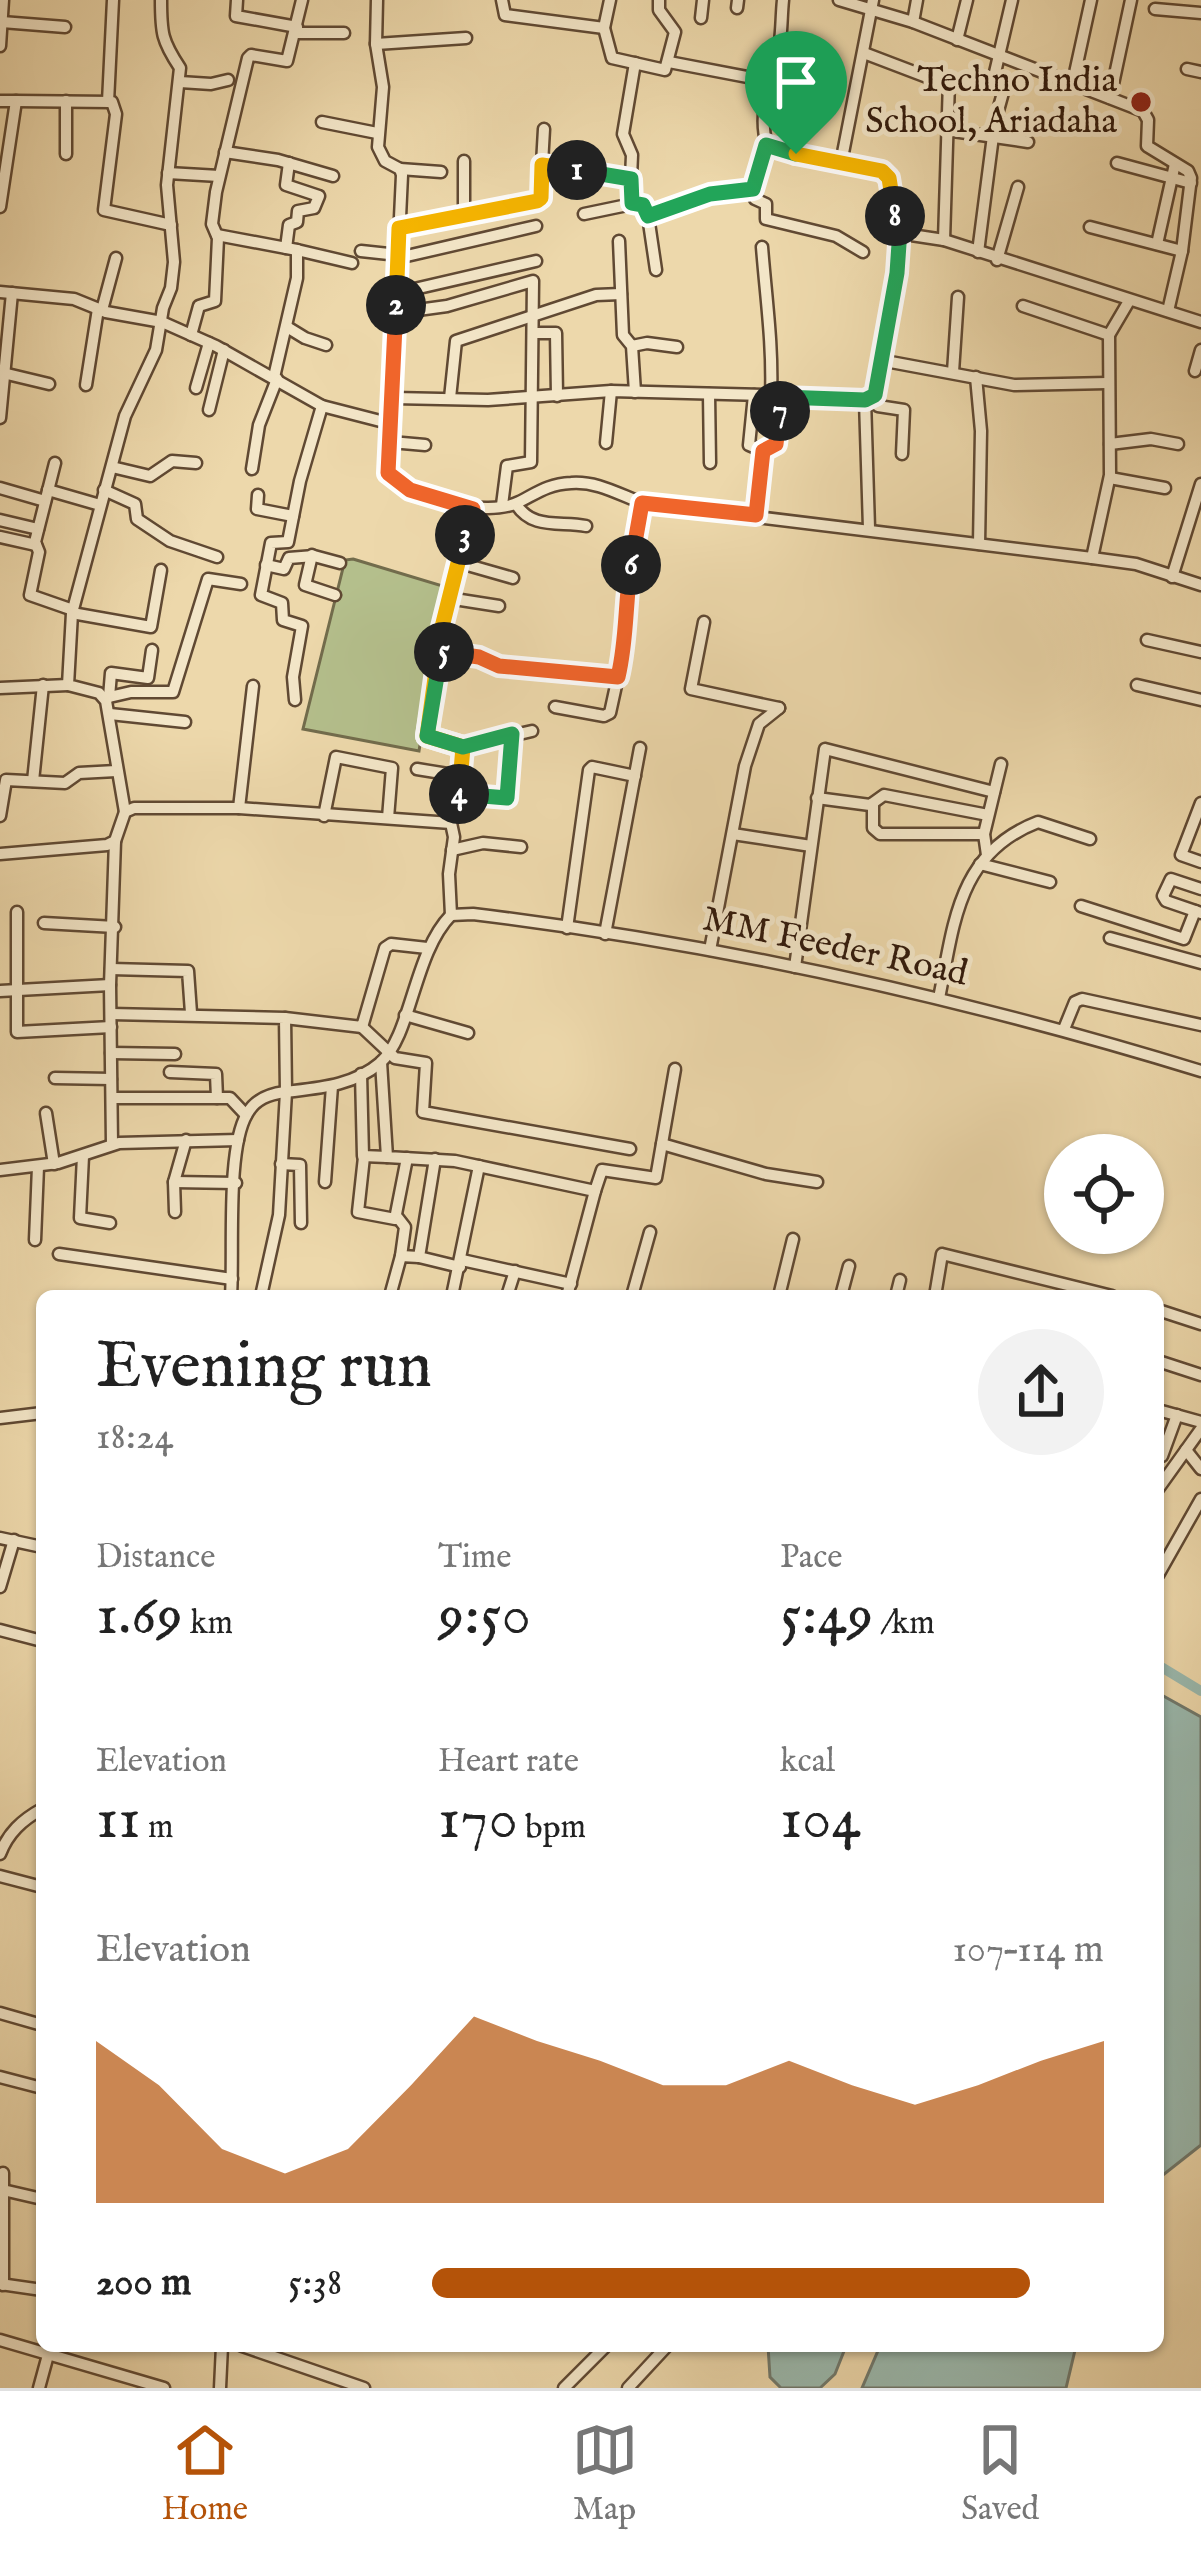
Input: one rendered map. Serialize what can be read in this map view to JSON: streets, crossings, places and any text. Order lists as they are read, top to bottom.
{
  "streets": {
    "street": ["MM Feeder Road"]
  },
  "places": ["Techno India School, Ariadaha"],
  "page": {
    "pins": [
      "1",
      "8",
      "2",
      "7",
      "3",
      "6",
      "5",
      "4"
    ],
    "heading": ["Evening run", "18:24"],
    "stats": [
      ["Distance", "1.69 km"],
      ["Time", "9:50"],
      ["Pace", "5:49 /km"],
      ["Elevation", "11 m"],
      ["Heart rate", "170 bpm"],
      ["kcal", "104"]
    ],
    "chart": ["Elevation", "107–114 m"],
    "list": [
      {
        "name": "200 m",
        "note": "5:38"
      }
    ],
    "tabs": ["Home", "Map", "Saved"]
  }
}
